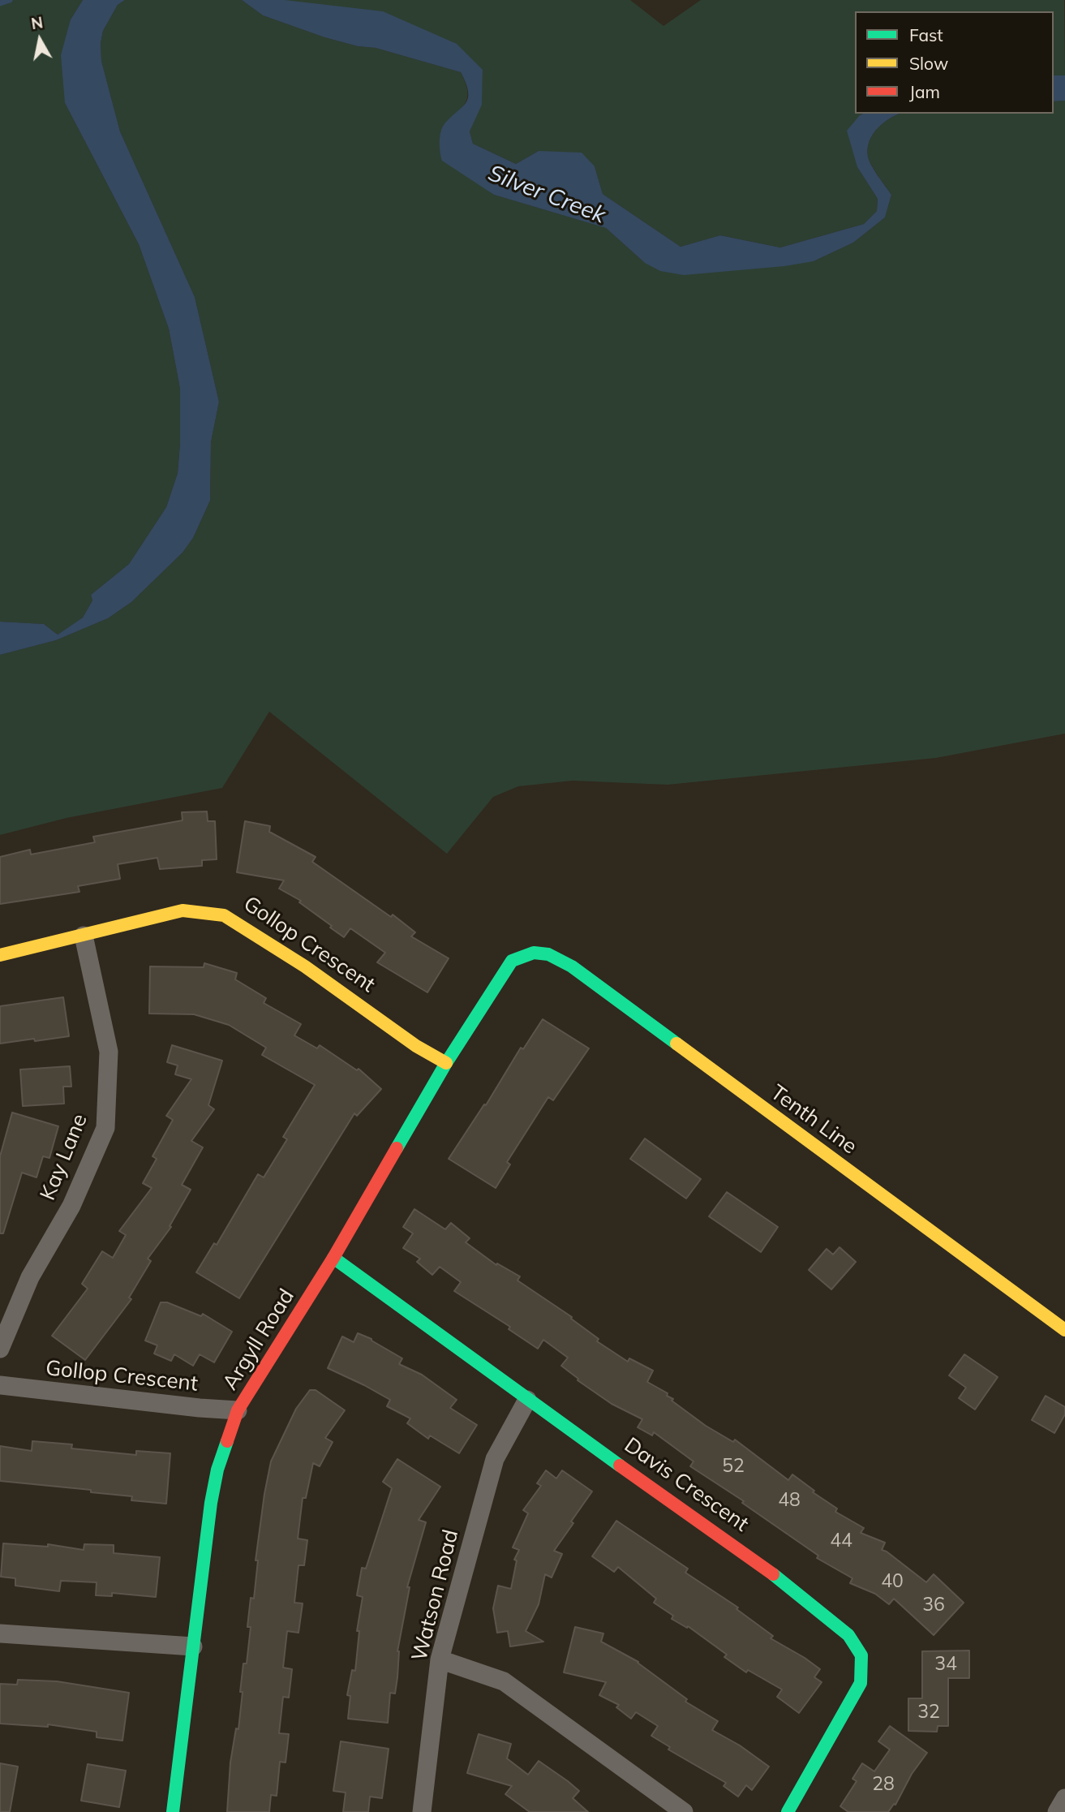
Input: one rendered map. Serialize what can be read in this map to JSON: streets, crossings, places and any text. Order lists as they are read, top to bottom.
{
  "streets": {
    "street": [
      "Gollop Crescent",
      "Tenth Line",
      "Kay Lane",
      "Argyll Road",
      "Davis Crescent",
      "Watson Road"
    ]
  },
  "crossings": [
    ["Gollop Crescent", "Kay Lane"],
    ["Gollop Crescent", "Argyll Road"],
    ["Tenth Line", "Argyll Road"],
    ["Argyll Road", "Davis Crescent"],
    ["Davis Crescent", "Watson Road"]
  ],
  "water": ["Silver Creek"],
  "house_numbers": [
    "52",
    "48",
    "44",
    "40",
    "36",
    "34",
    "32",
    "28"
  ],
  "legend": ["Fast", "Slow", "Jam"],
  "north": "top"
}
